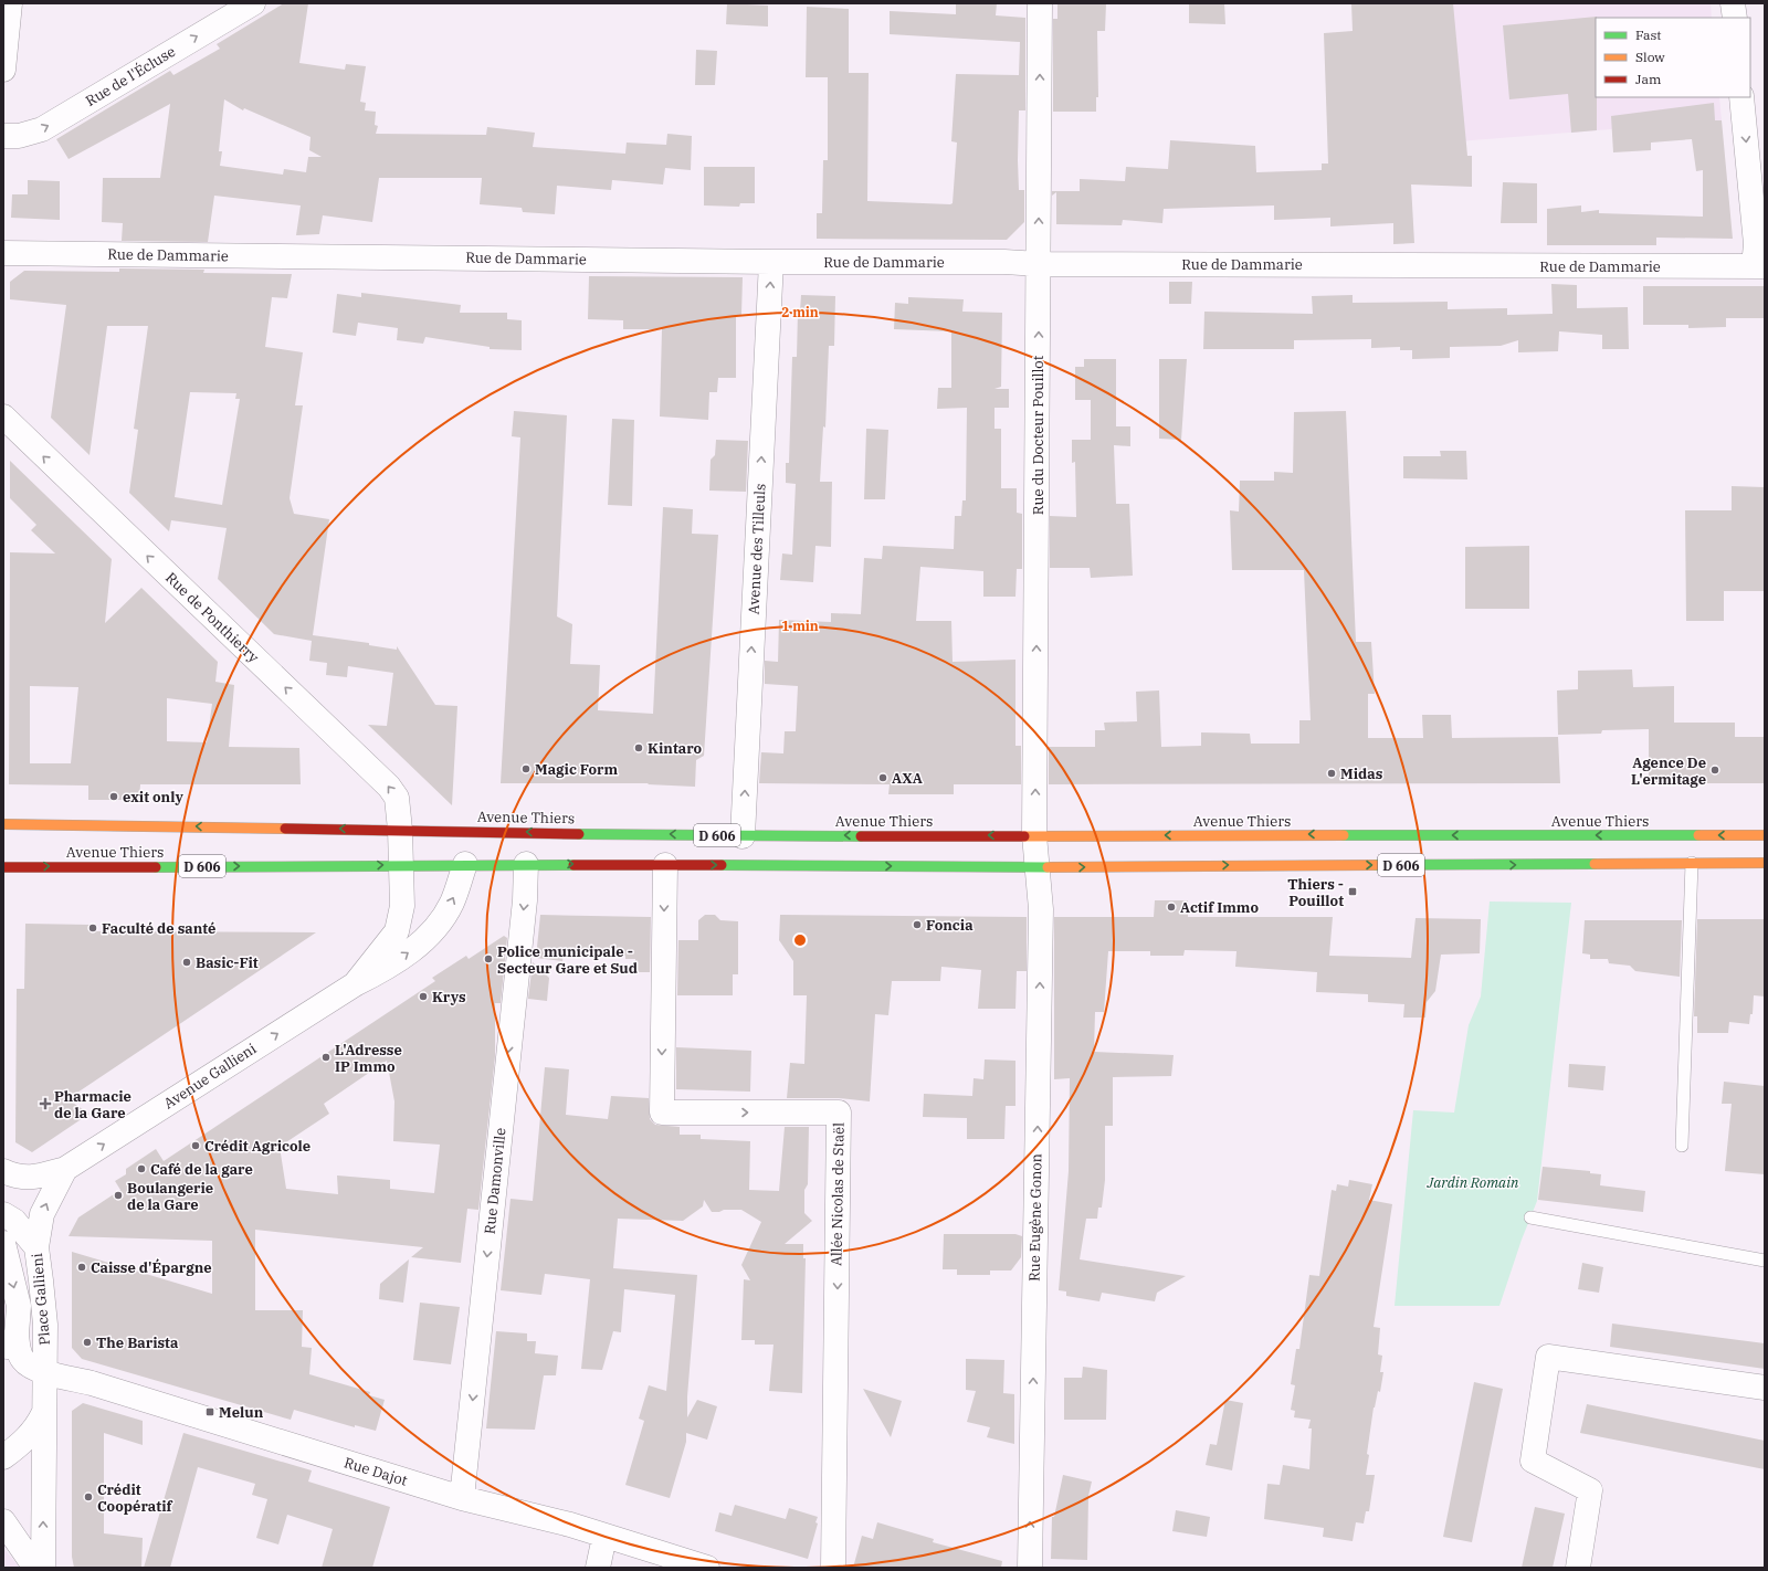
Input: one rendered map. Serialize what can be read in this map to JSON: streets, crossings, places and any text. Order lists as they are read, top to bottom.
{
  "streets": {
    "main road": ["Avenue Thiers", "D 606"],
    "street": [
      "Rue de l'Écluse",
      "Rue de Dammarie",
      "Rue du Docteur Pouillot",
      "Avenue des Tilleuls",
      "Rue de Ponthierry",
      "Avenue Gallieni",
      "Rue Damonville",
      "Allée Nicolas de Staël",
      "Rue Eugène Gonon",
      "Place Gallieni",
      "Rue Dajot"
    ]
  },
  "crossings": [
    ["Rue de Dammarie", "Rue du Docteur Pouillot"],
    ["Rue de Dammarie", "Avenue des Tilleuls"],
    ["Rue du Docteur Pouillot", "Avenue Thiers"],
    ["Rue du Docteur Pouillot", "Rue Eugène Gonon"],
    ["Avenue des Tilleuls", "Avenue Thiers"],
    ["Rue de Ponthierry", "Avenue Thiers"],
    ["Rue de Ponthierry", "Avenue Gallieni"],
    ["Avenue Thiers", "Avenue Gallieni"],
    ["Avenue Thiers", "Rue Damonville"],
    ["Avenue Thiers", "Allée Nicolas de Staël"],
    ["Avenue Thiers", "Rue Eugène Gonon"],
    ["Rue Damonville", "Rue Dajot"],
    ["Place Gallieni", "Rue Dajot"]
  ],
  "one_way": [
    "Rue de l'Écluse",
    "Rue du Docteur Pouillot",
    "Avenue des Tilleuls",
    "Rue de Ponthierry",
    "Avenue Gallieni",
    "Rue Damonville",
    "Allée Nicolas de Staël",
    "Rue Eugène Gonon"
  ],
  "parks": ["Jardin Romain"],
  "places": {
    "other": [
      "Kintaro",
      "Magic Form",
      "Agence De L'ermitage",
      "Midas",
      "AXA",
      "exit only",
      "Actif Immo",
      "Foncia",
      "Faculté de santé",
      "Police municipale - Secteur Gare et Sud",
      "Basic-Fit",
      "Krys",
      "L'Adresse IP Immo",
      "Crédit Agricole",
      "Café de la gare",
      "Boulangerie de la Gare",
      "Caisse d'Épargne",
      "The Barista",
      "Crédit Coopératif"
    ],
    "transit": ["Thiers - Pouillot", "Melun"],
    "health": ["Pharmacie de la Gare"]
  },
  "legend": ["Fast", "Slow", "Jam"],
  "rings": ["2 min", "1 min"]
}
